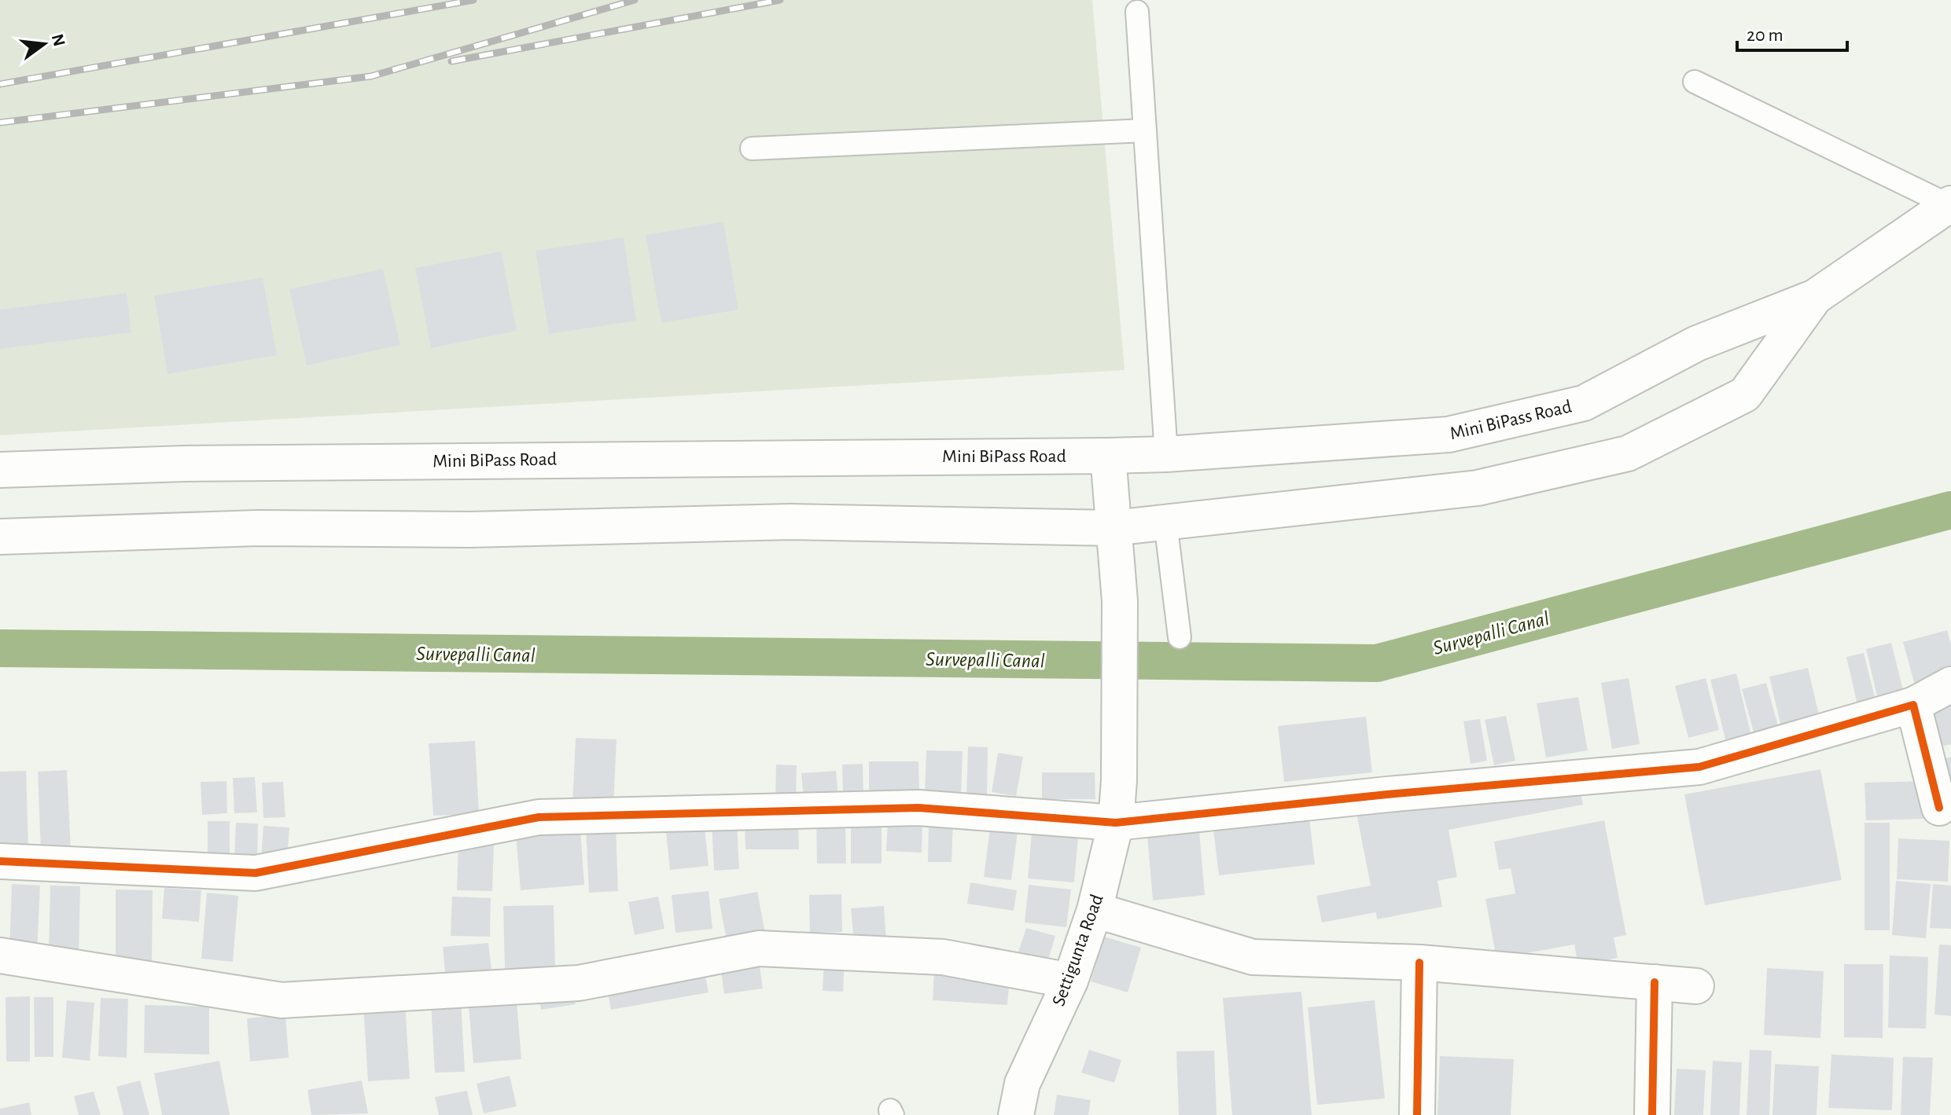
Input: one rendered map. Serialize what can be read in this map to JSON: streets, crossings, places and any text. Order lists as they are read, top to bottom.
{
  "streets": {
    "street": ["Mini BiPass Road", "Settigunta Road"]
  },
  "crossings": [
    ["Mini BiPass Road", "Settigunta Road"]
  ],
  "water": ["Survepalli Canal"],
  "scale_bar": "20 m",
  "north": "right"
}
